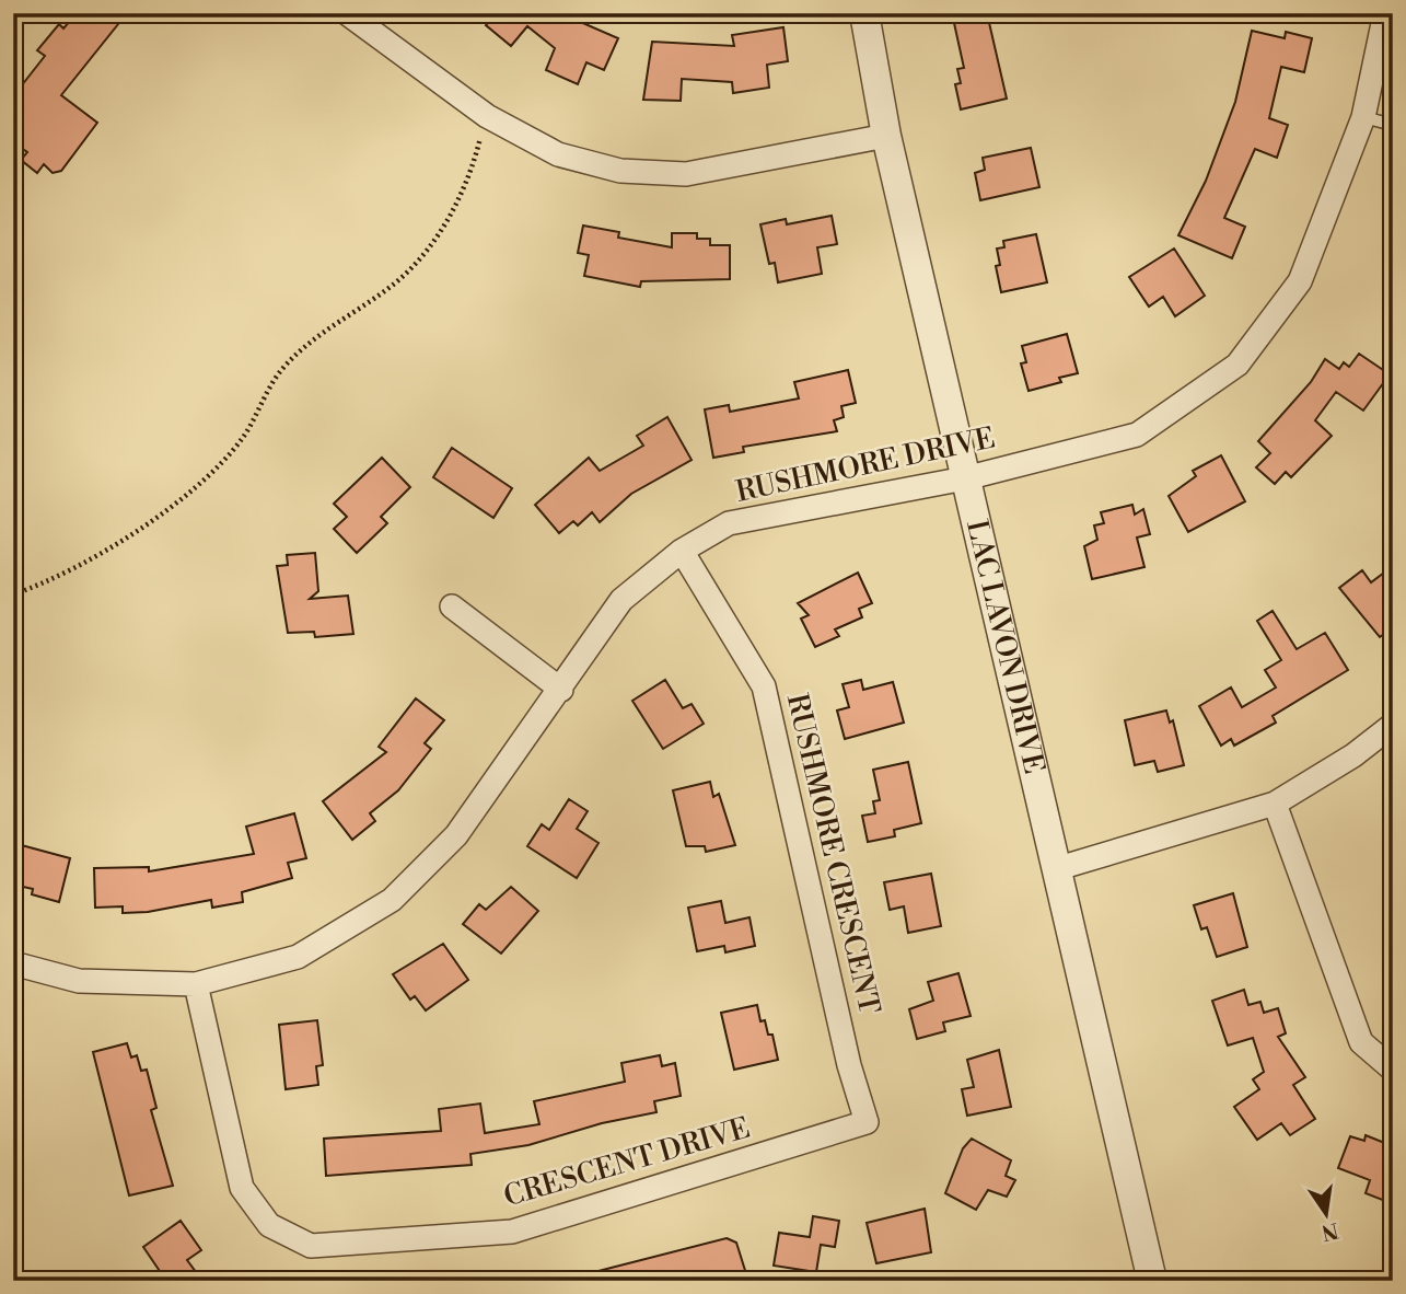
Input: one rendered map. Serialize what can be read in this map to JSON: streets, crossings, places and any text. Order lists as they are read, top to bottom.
{
  "streets": {
    "street": [
      "RUSHMORE DRIVE",
      "LAC LAVON DRIVE",
      "RUSHMORE CRESCENT",
      "CRESCENT DRIVE"
    ]
  },
  "crossings": [
    ["RUSHMORE DRIVE", "LAC LAVON DRIVE"],
    ["RUSHMORE DRIVE", "RUSHMORE CRESCENT"],
    ["RUSHMORE DRIVE", "CRESCENT DRIVE"],
    ["RUSHMORE CRESCENT", "CRESCENT DRIVE"]
  ],
  "north": "bottom"
}
